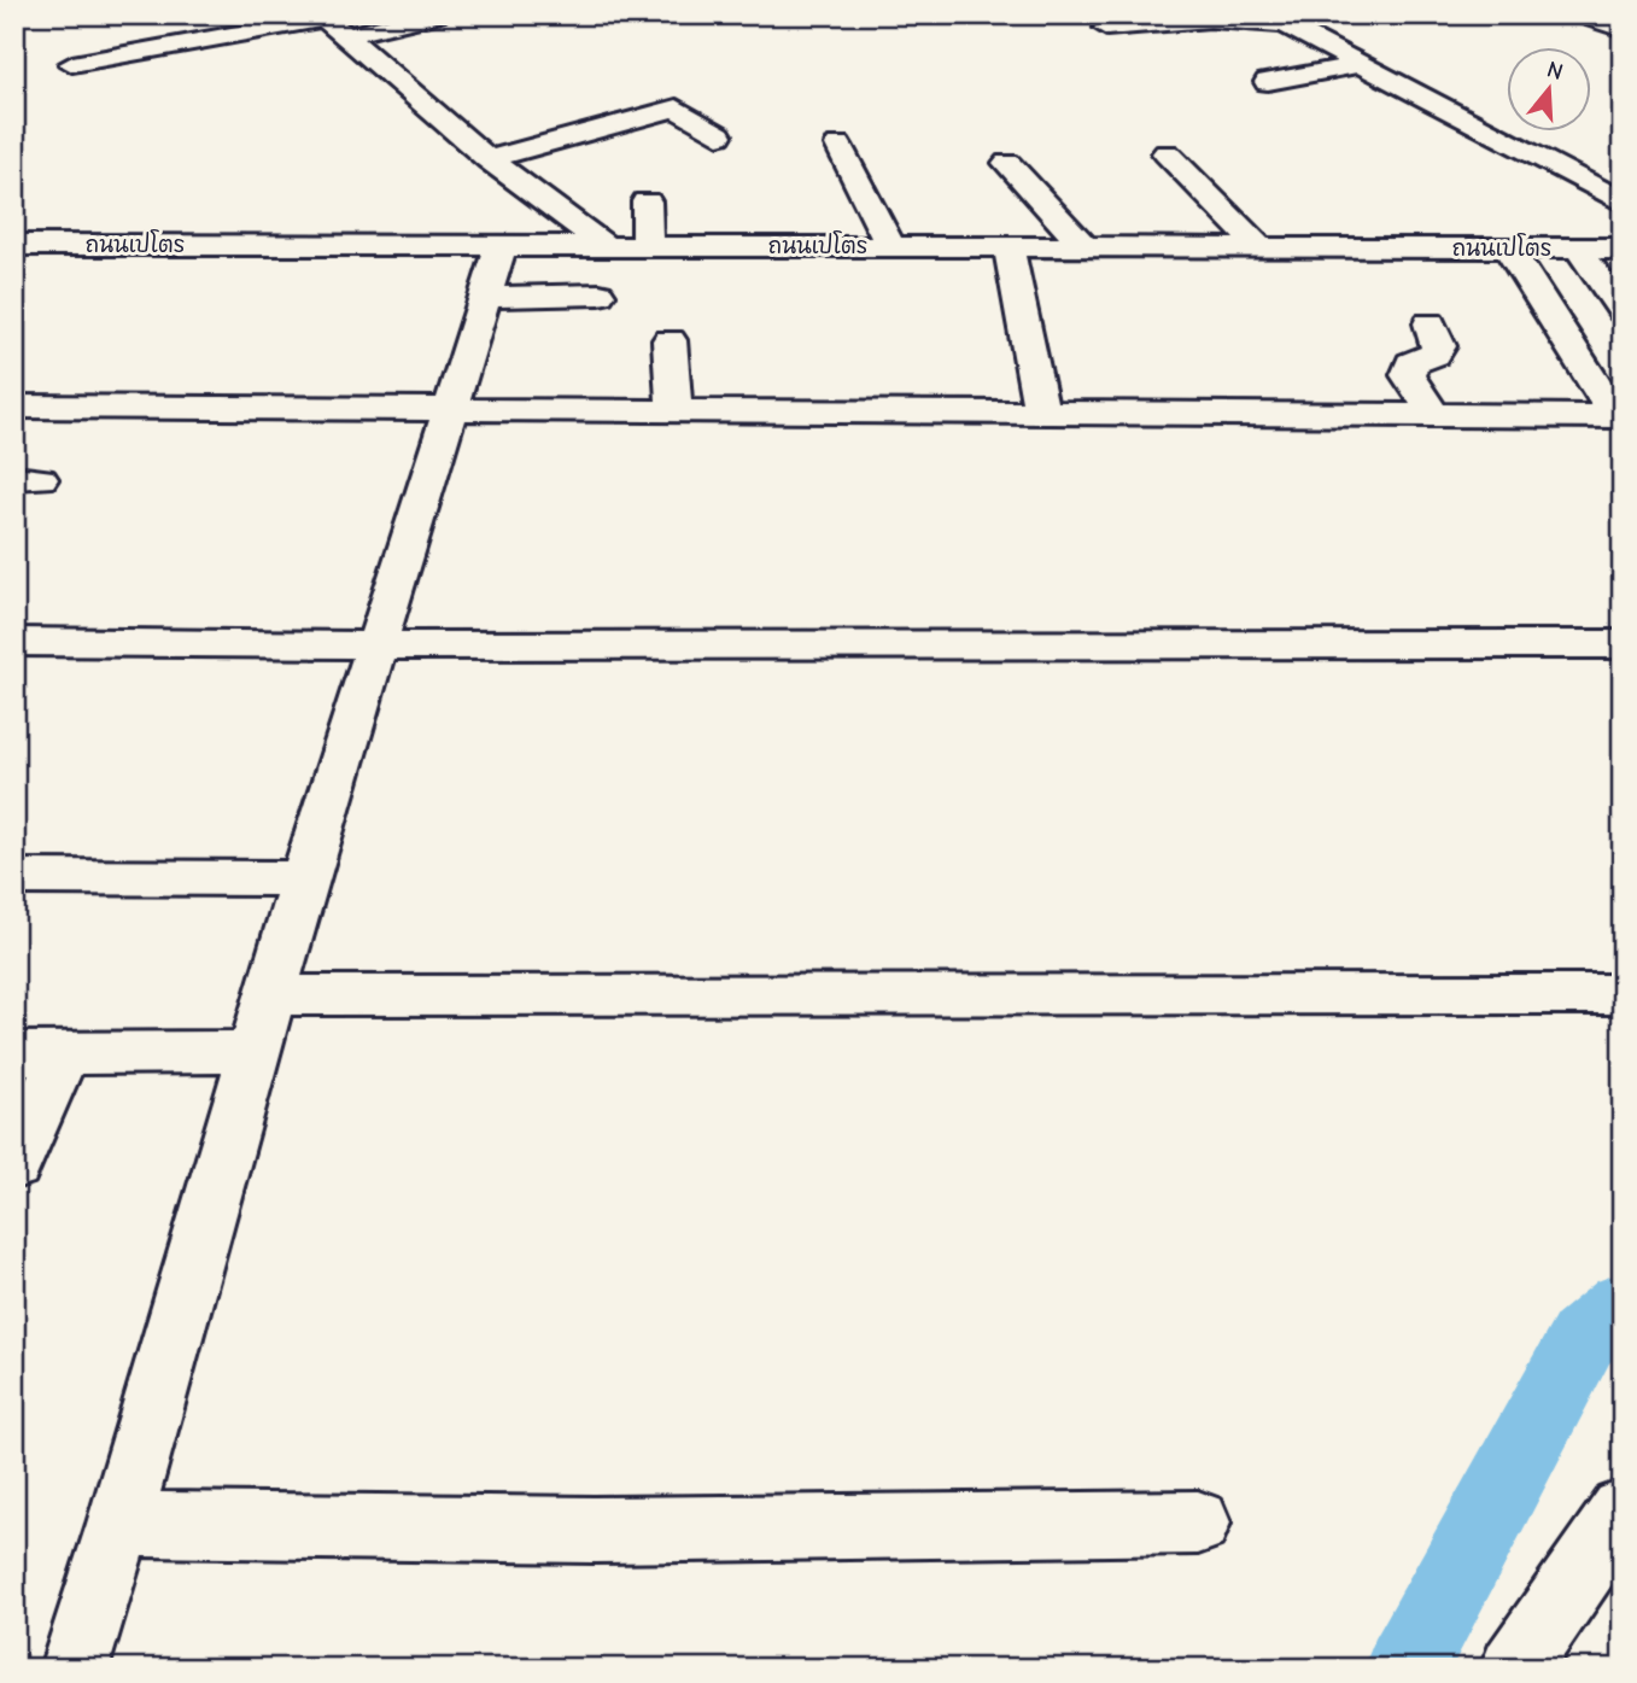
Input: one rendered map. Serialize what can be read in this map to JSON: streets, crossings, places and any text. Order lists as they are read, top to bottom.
{
  "streets": {
    "street": ["ถนนเปโตร"]
  },
  "north": "top"
}
